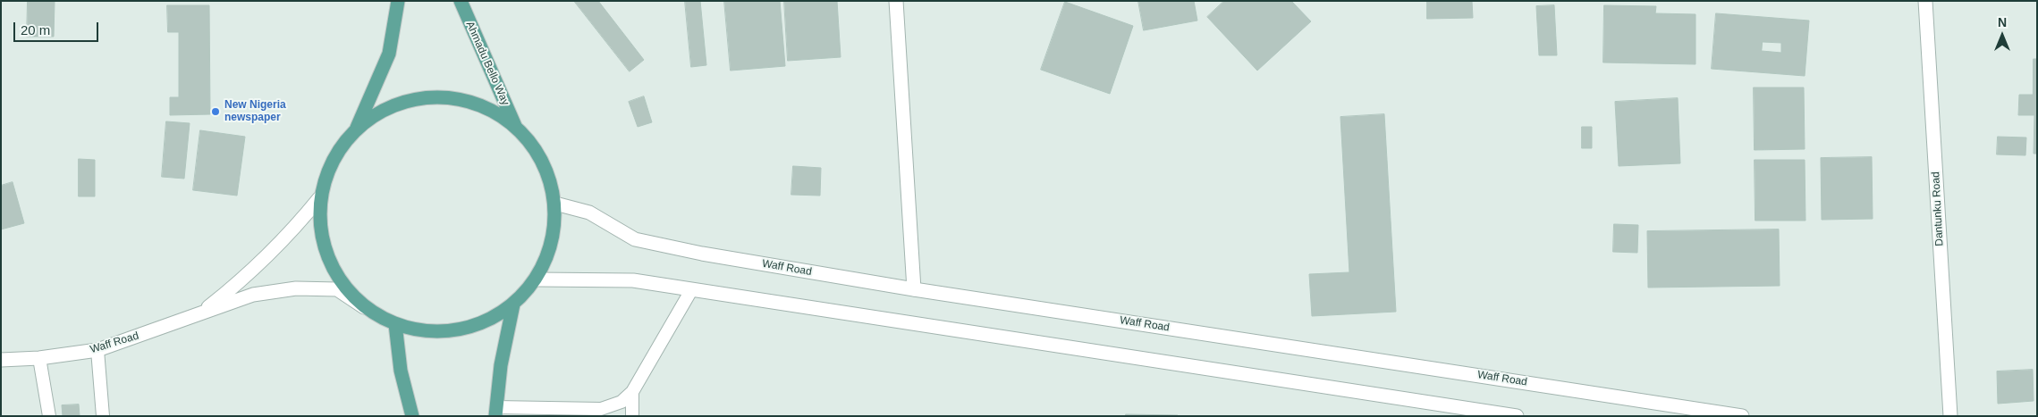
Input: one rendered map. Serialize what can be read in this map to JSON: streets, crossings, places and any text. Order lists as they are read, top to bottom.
{
  "streets": {
    "main road": ["Ahmadu Bello Way"],
    "street": ["Dantunku Road", "Waff Road"]
  },
  "places": ["New Nigeria newspaper"],
  "scale_bar": "20 m",
  "north": "top"
}
